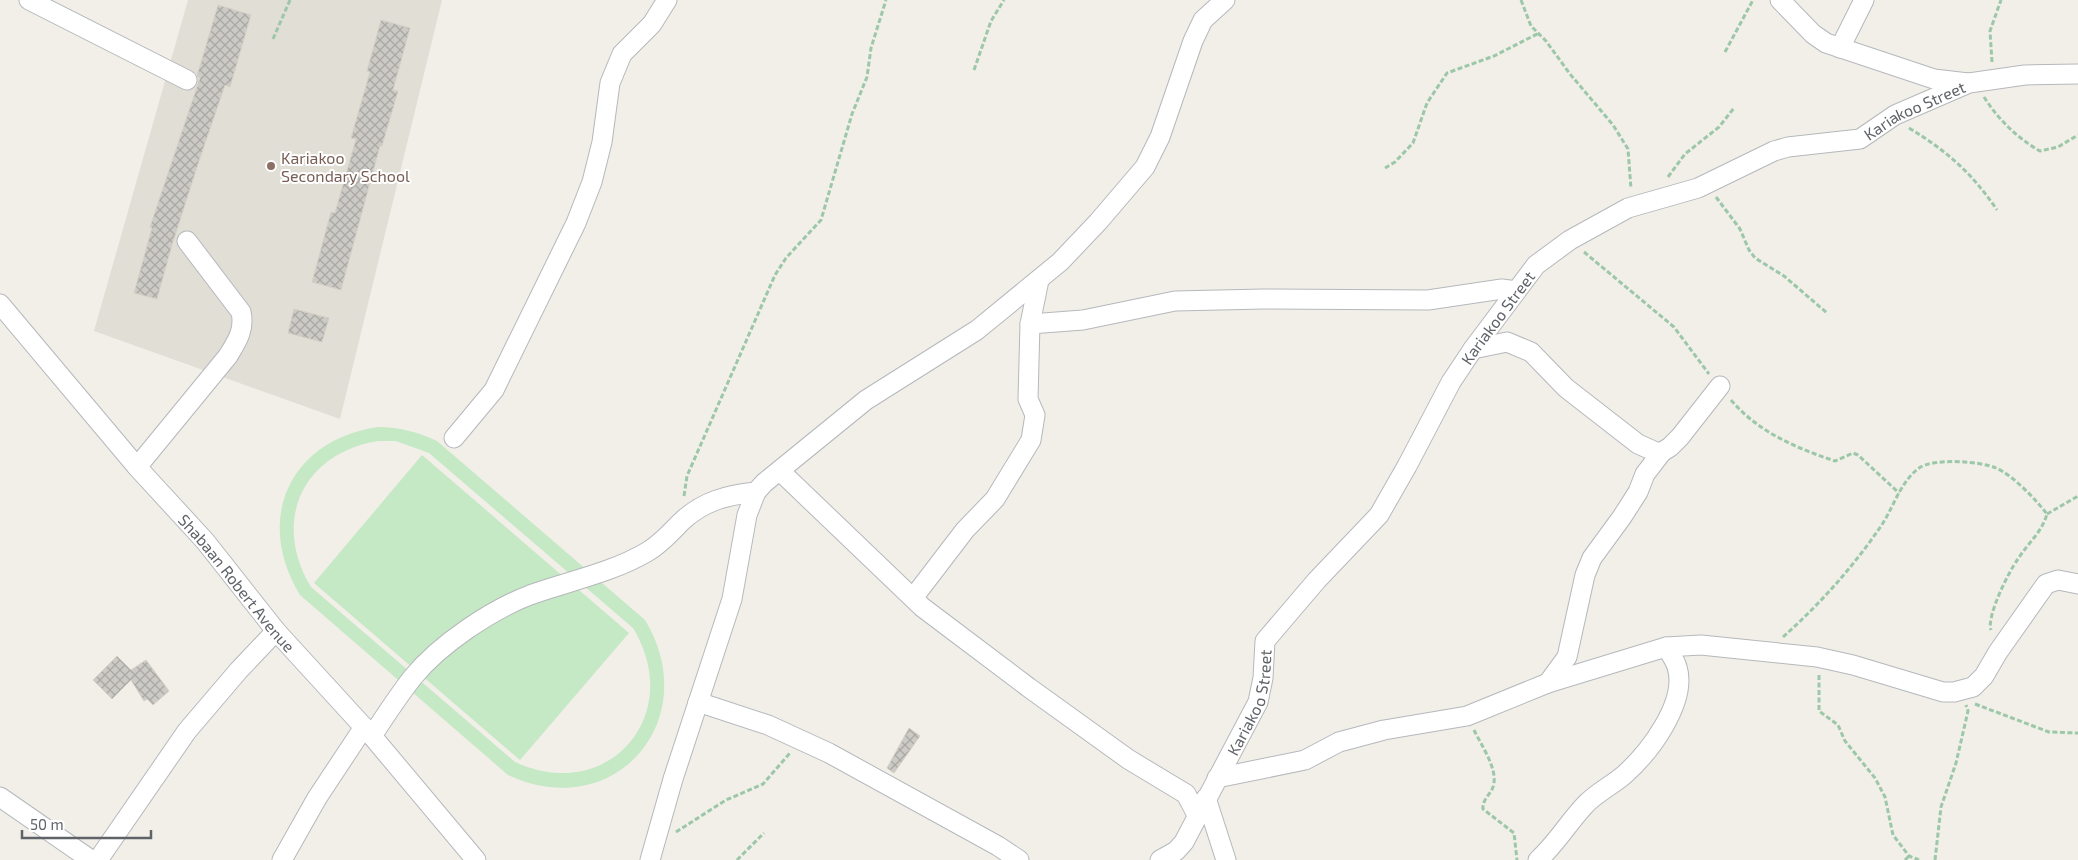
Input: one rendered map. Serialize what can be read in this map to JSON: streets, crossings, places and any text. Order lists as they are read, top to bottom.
{
  "streets": {
    "street": ["Kariakoo Street", "Shabaan Robert Avenue"]
  },
  "places": ["Kariakoo Secondary School"],
  "scale_bar": "50 m"
}
